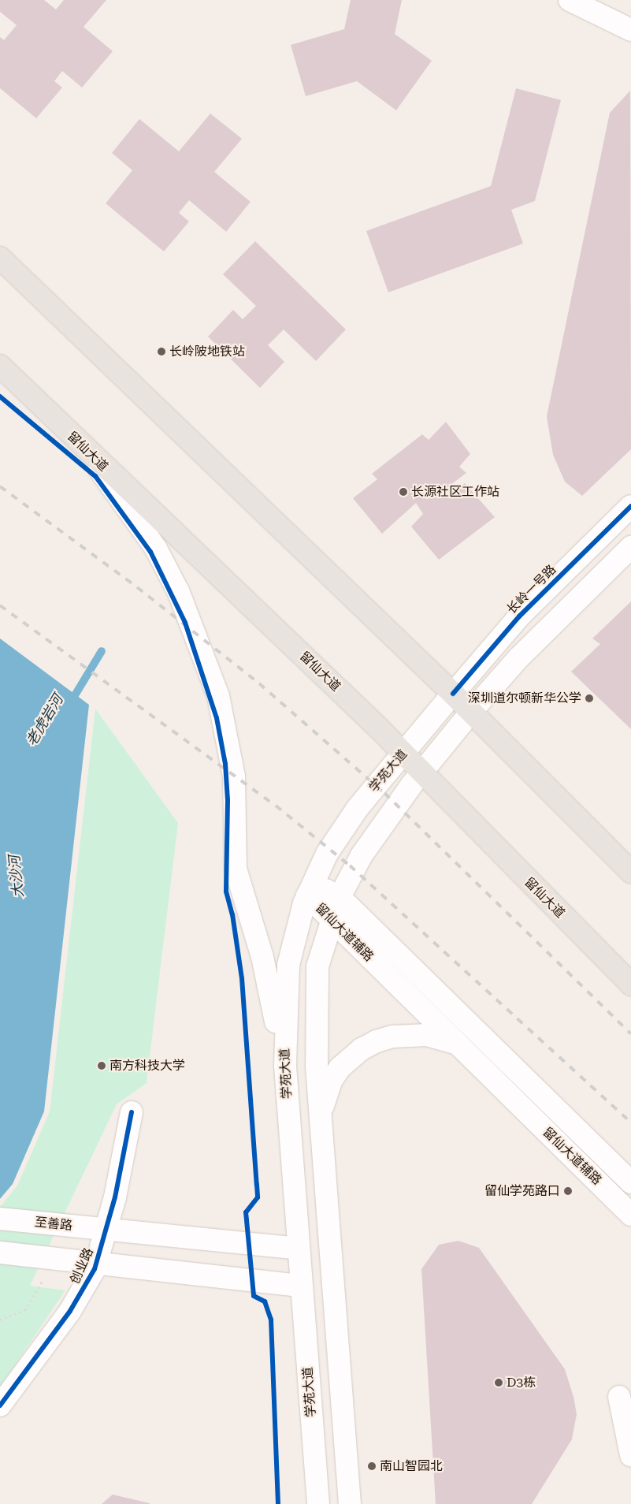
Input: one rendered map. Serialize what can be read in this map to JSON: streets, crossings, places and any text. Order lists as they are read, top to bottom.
{
  "streets": {
    "main road": [
      "留仙大道",
      "长岭一号路",
      "学苑大道",
      "留仙大道辅路",
      "至善路",
      "创业路"
    ]
  },
  "crossings": [
    ["留仙大道", "学苑大道"],
    ["长岭一号路", "学苑大道"],
    ["学苑大道", "留仙大道辅路"],
    ["学苑大道", "至善路"],
    ["至善路", "创业路"]
  ],
  "water": ["老虎岩河", "大沙河"],
  "places": [
    "长岭陂地铁站",
    "长源社区工作站",
    "深圳道尔顿新华公学",
    "南方科技大学",
    "留仙学苑路口",
    "D3栋",
    "南山智园北"
  ]
}
